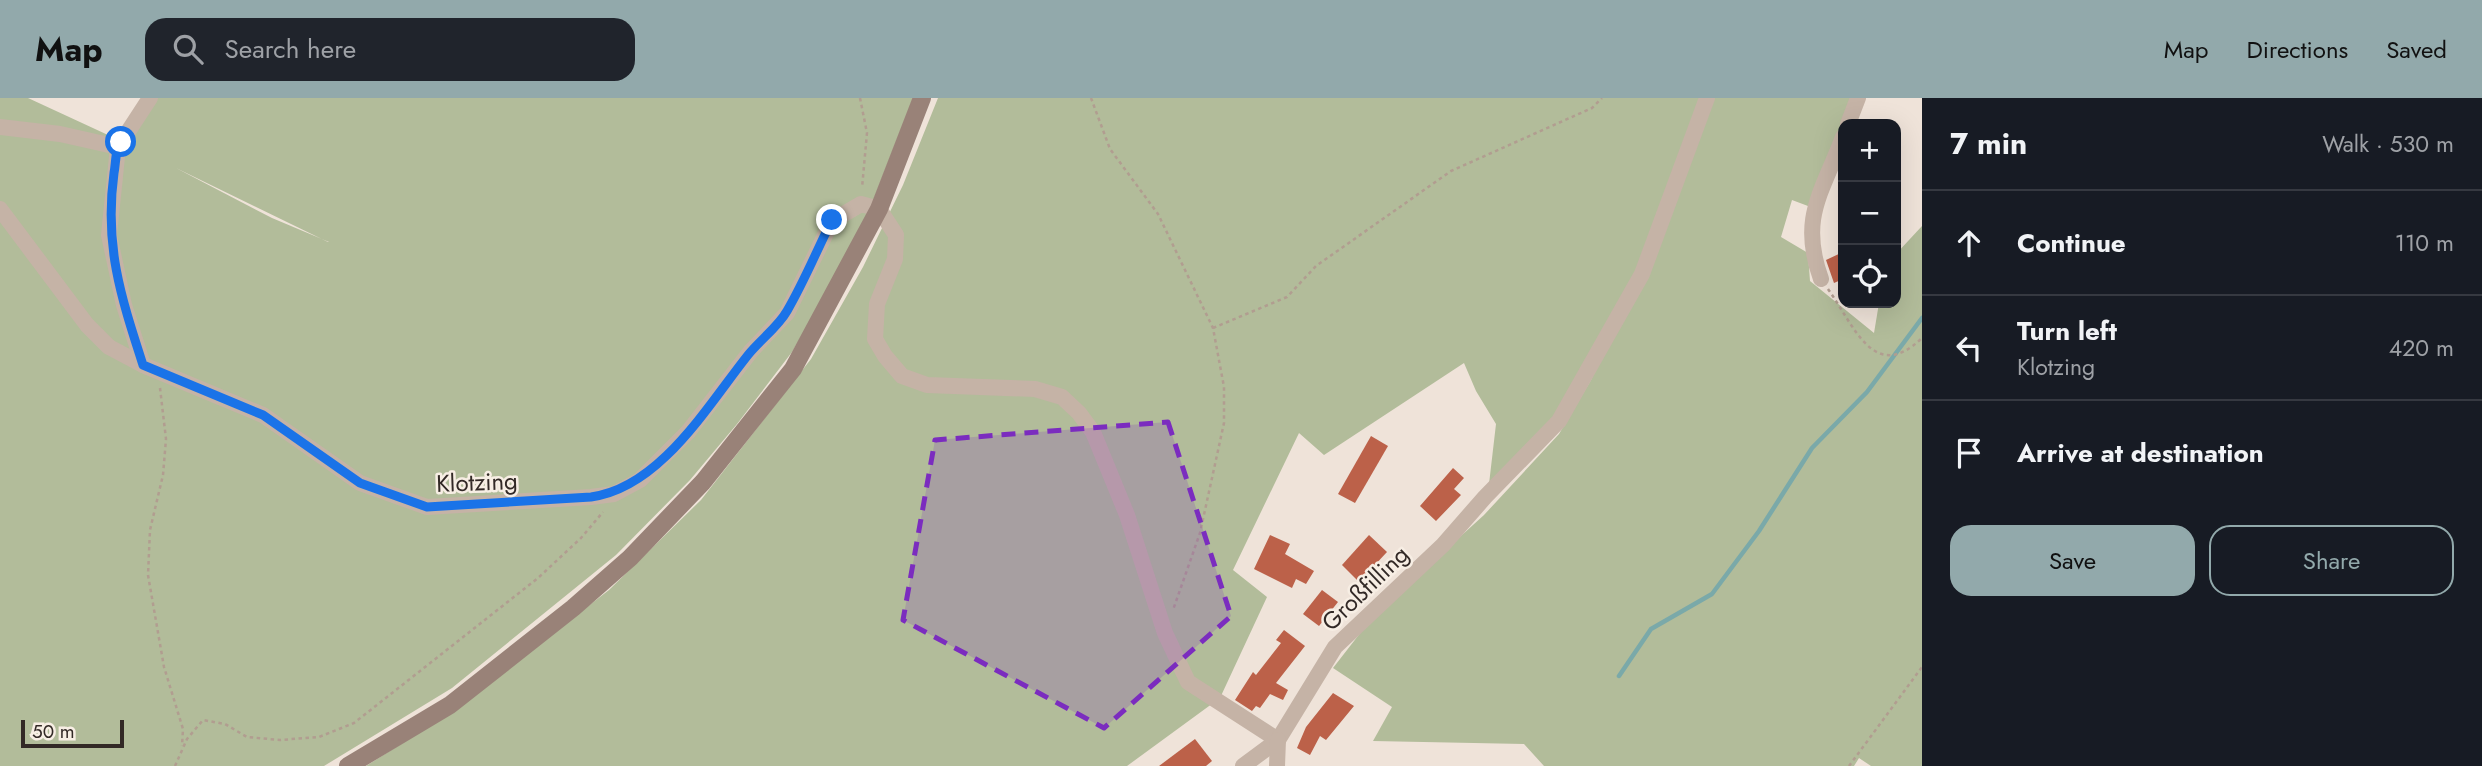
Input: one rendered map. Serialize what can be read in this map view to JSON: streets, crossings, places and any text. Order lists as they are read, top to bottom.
{
  "streets": {
    "street": ["Klotzing", "Großfilling"]
  },
  "scale_bar": "50 m",
  "page": {
    "header": "Map",
    "search": "Search here",
    "nav": ["Map", "Directions", "Saved"],
    "heading": ["7 min", "Walk · 530 m"],
    "map_buttons": ["+", "−"],
    "list": [
      ["Continue", "110 m"],
      ["Turn left", "Klotzing", "420 m"],
      "Arrive at destination"
    ],
    "buttons": ["Save", "Share"],
    "scale": "50 m"
  }
}
